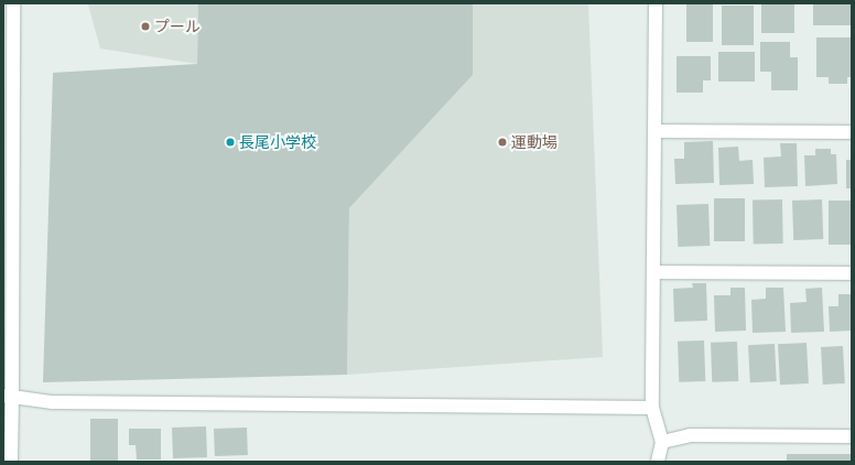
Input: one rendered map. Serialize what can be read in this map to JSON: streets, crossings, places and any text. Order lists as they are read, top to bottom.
{
  "places": ["プール", "長尾小学校", "運動場"]
}
